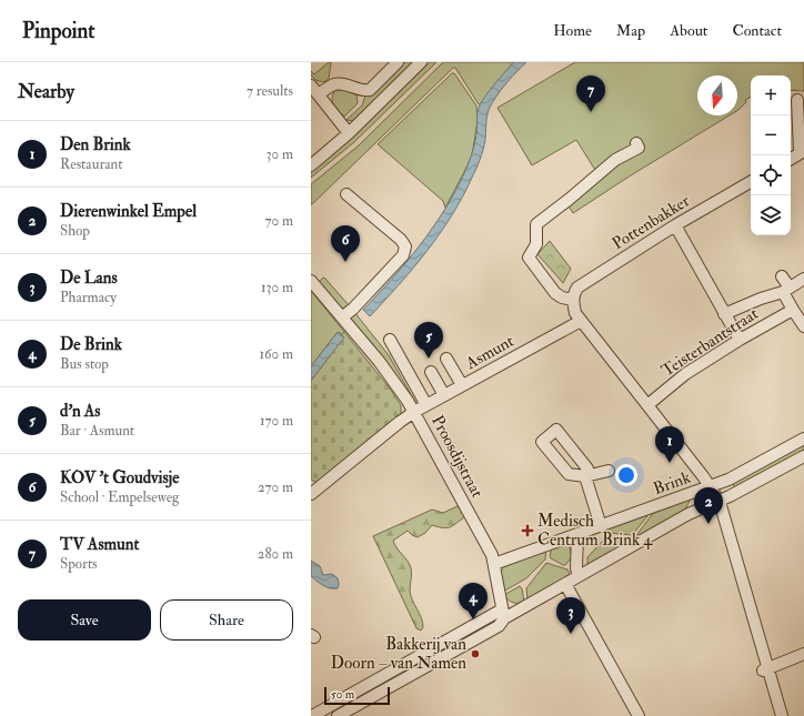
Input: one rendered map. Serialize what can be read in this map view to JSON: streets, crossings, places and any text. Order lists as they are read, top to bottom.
{
  "streets": {
    "street": [
      "Pottenbakker",
      "Teisterbantstraat",
      "Asmunt",
      "Proosdijstraat",
      "Brink"
    ]
  },
  "crossings": [
    ["Asmunt", "Proosdijstraat"],
    ["Proosdijstraat", "Brink"]
  ],
  "places": {
    "health": ["Medisch Centrum Brink 4"],
    "other": ["Bakkerij van Doorn – van Namen"]
  },
  "scale_bar": "50 m",
  "north": "bottom",
  "page": {
    "header": "Pinpoint",
    "nav": [
      "Home",
      "Map",
      "About",
      "Contact"
    ],
    "heading": ["Nearby", "7 results"],
    "map_buttons": ["+", "−"],
    "pins": [
      "7",
      "6",
      "5",
      "1",
      "2",
      "4",
      "3"
    ],
    "list": [
      {
        "mark": "1",
        "name": "Den Brink",
        "note": "Restaurant",
        "value": "30 m"
      },
      {
        "mark": "2",
        "name": "Dierenwinkel Empel",
        "note": "Shop",
        "value": "70 m"
      },
      {
        "mark": "3",
        "name": "De Lans",
        "note": "Pharmacy",
        "value": "130 m"
      },
      {
        "mark": "4",
        "name": "De Brink",
        "note": "Bus stop",
        "value": "160 m"
      },
      {
        "mark": "5",
        "name": "d'n As",
        "note": "Bar · Asmunt",
        "value": "170 m"
      },
      {
        "mark": "6",
        "name": "KOV 't Goudvisje",
        "note": "School · Empelseweg",
        "value": "270 m"
      },
      {
        "mark": "7",
        "name": "TV Asmunt",
        "note": "Sports",
        "value": "280 m"
      }
    ],
    "buttons": ["Save", "Share"],
    "scale": "50 m"
  }
}
